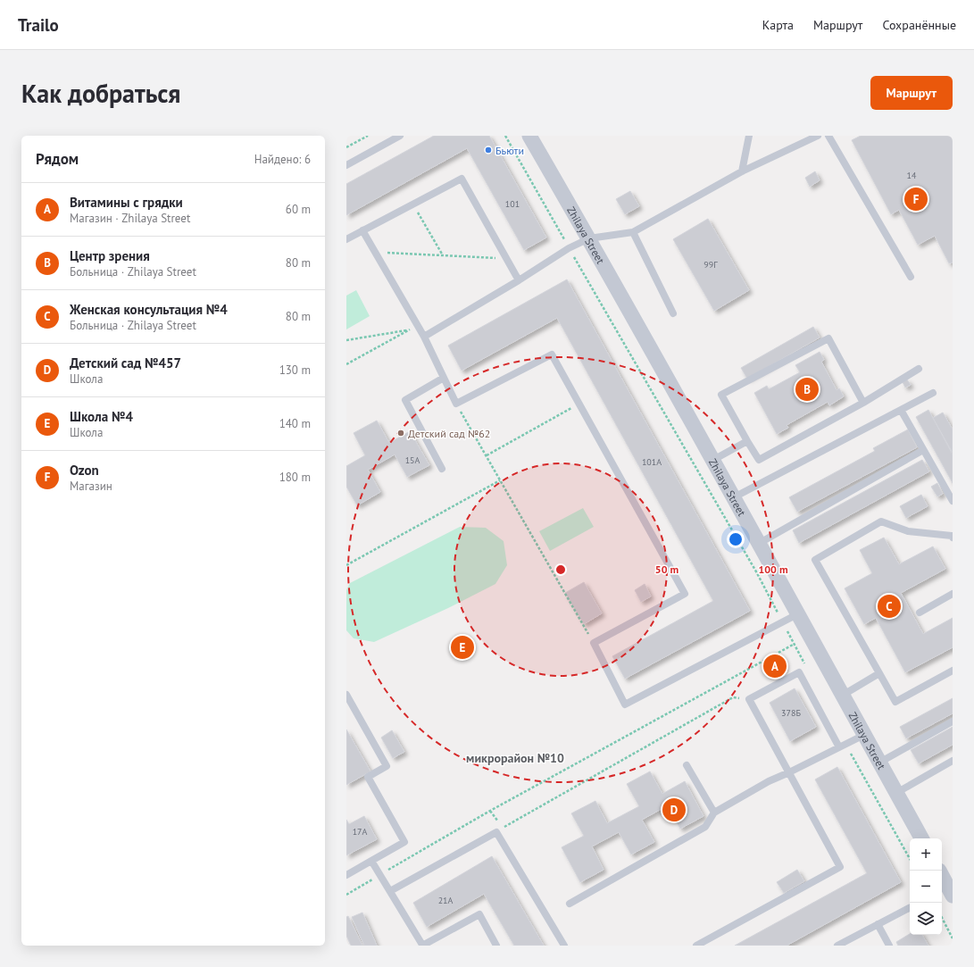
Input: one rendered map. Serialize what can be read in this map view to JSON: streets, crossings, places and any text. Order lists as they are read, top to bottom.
{
  "streets": {
    "street": ["Zhilaya Street"]
  },
  "districts": ["микрорайон №10"],
  "places": ["Бьюти", "Детский сад №62"],
  "house_numbers": [
    "14",
    "101",
    "99Г",
    "15А",
    "101А",
    "378Б",
    "17А",
    "21А"
  ],
  "page": {
    "header": "Trailo",
    "nav": ["Карта", "Маршрут", "Сохранённые"],
    "buttons": "Маршрут",
    "title": "Как добраться",
    "heading": ["Рядом", "Найдено: 6"],
    "list": [
      {
        "mark": "A",
        "name": "Витамины с грядки",
        "note": "Магазин · Zhilaya Street",
        "value": "60 m"
      },
      {
        "mark": "B",
        "name": "Центр зрения",
        "note": "Больница · Zhilaya Street",
        "value": "80 m"
      },
      {
        "mark": "C",
        "name": "Женская консультация №4",
        "note": "Больница · Zhilaya Street",
        "value": "80 m"
      },
      {
        "mark": "D",
        "name": "Детский сад №457",
        "note": "Школа",
        "value": "130 m"
      },
      {
        "mark": "E",
        "name": "Школа №4",
        "note": "Школа",
        "value": "140 m"
      },
      {
        "mark": "F",
        "name": "Ozon",
        "note": "Магазин",
        "value": "180 m"
      }
    ],
    "pins": [
      "F",
      "B",
      "C",
      "E",
      "A",
      "D"
    ],
    "map_buttons": ["+", "−"]
  },
  "rings": ["50 m", "100 m"]
}
